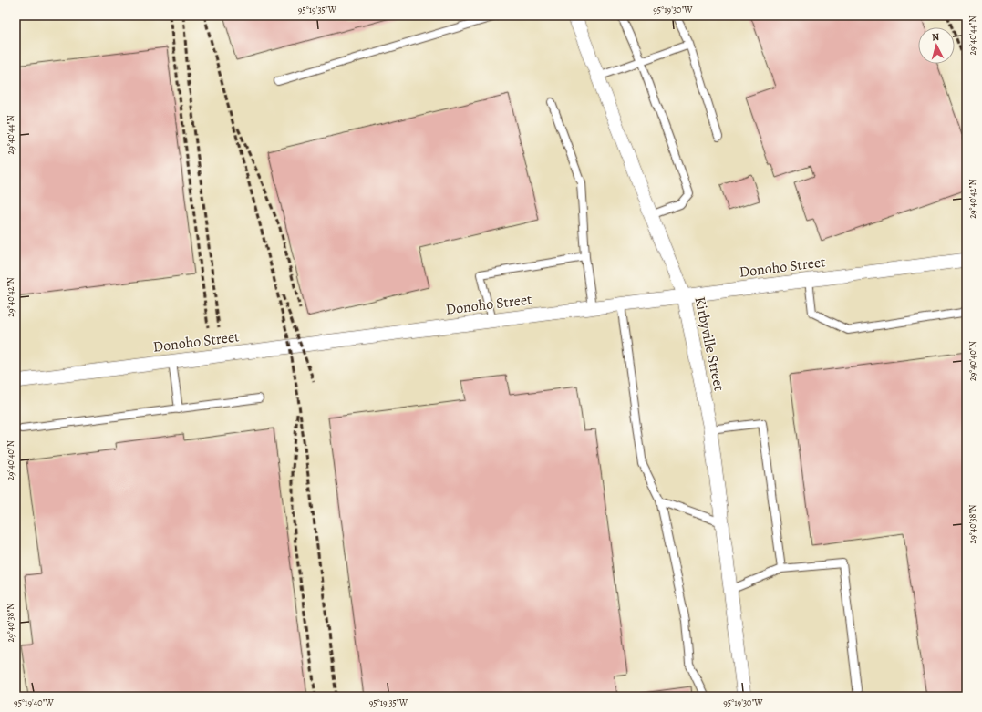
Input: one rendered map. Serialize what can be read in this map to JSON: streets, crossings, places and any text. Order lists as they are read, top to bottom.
{
  "streets": {
    "street": ["Donoho Street", "Kirbyville Street"]
  },
  "crossings": [
    ["Donoho Street", "Kirbyville Street"]
  ],
  "north": "top",
  "coordinates": [
    "95°19'35\"W",
    "95°19'30\"W",
    "29°40'44\"N",
    "29°40'42\"N",
    "29°40'40\"N",
    "29°40'38\"N",
    "95°19'40\"W"
  ]
}
